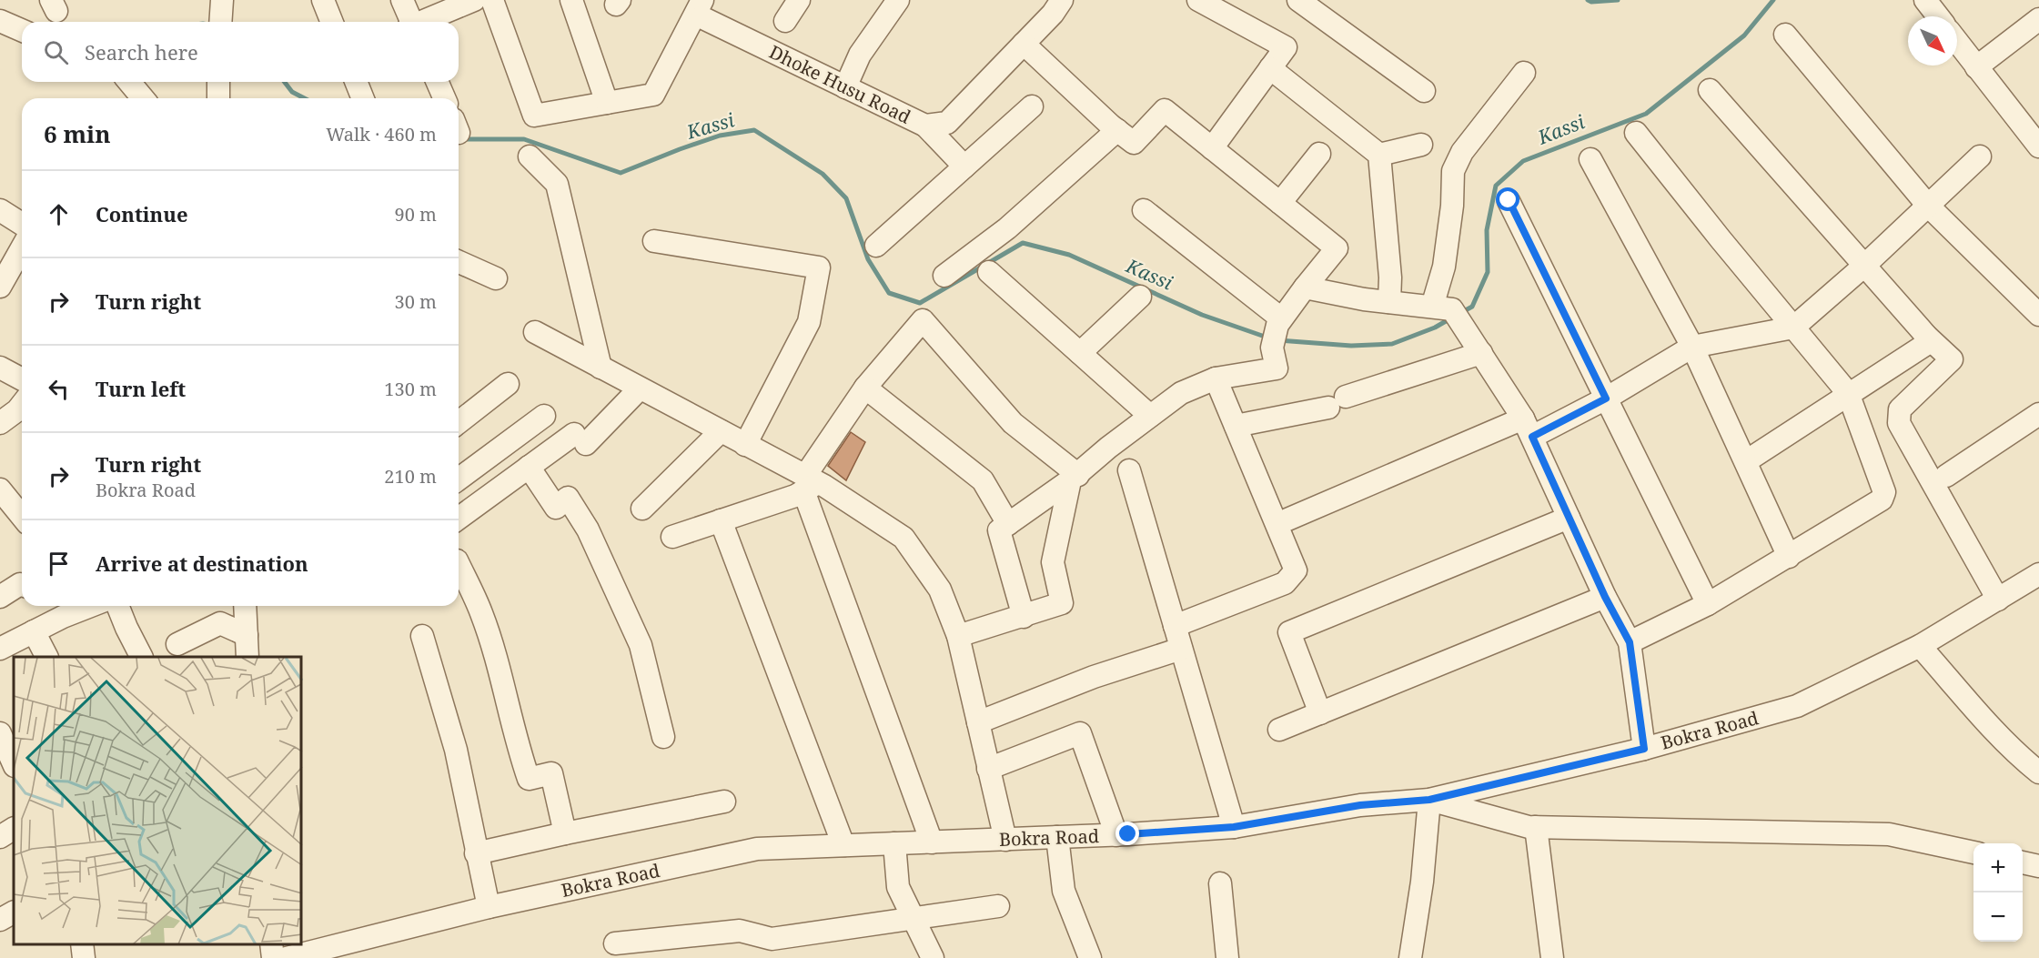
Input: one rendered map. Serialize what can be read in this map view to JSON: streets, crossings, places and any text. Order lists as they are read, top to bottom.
{
  "streets": {
    "street": ["Dhoke Husu Road", "Bokra Road"]
  },
  "water": ["Kassi"],
  "north": "bottom right",
  "page": {
    "search": "Search here",
    "heading": ["6 min", "Walk · 460 m"],
    "list": [
      ["Continue", "90 m"],
      ["Turn right", "30 m"],
      ["Turn left", "130 m"],
      ["Turn right", "Bokra Road", "210 m"],
      "Arrive at destination"
    ],
    "map_buttons": ["+", "−"]
  }
}
